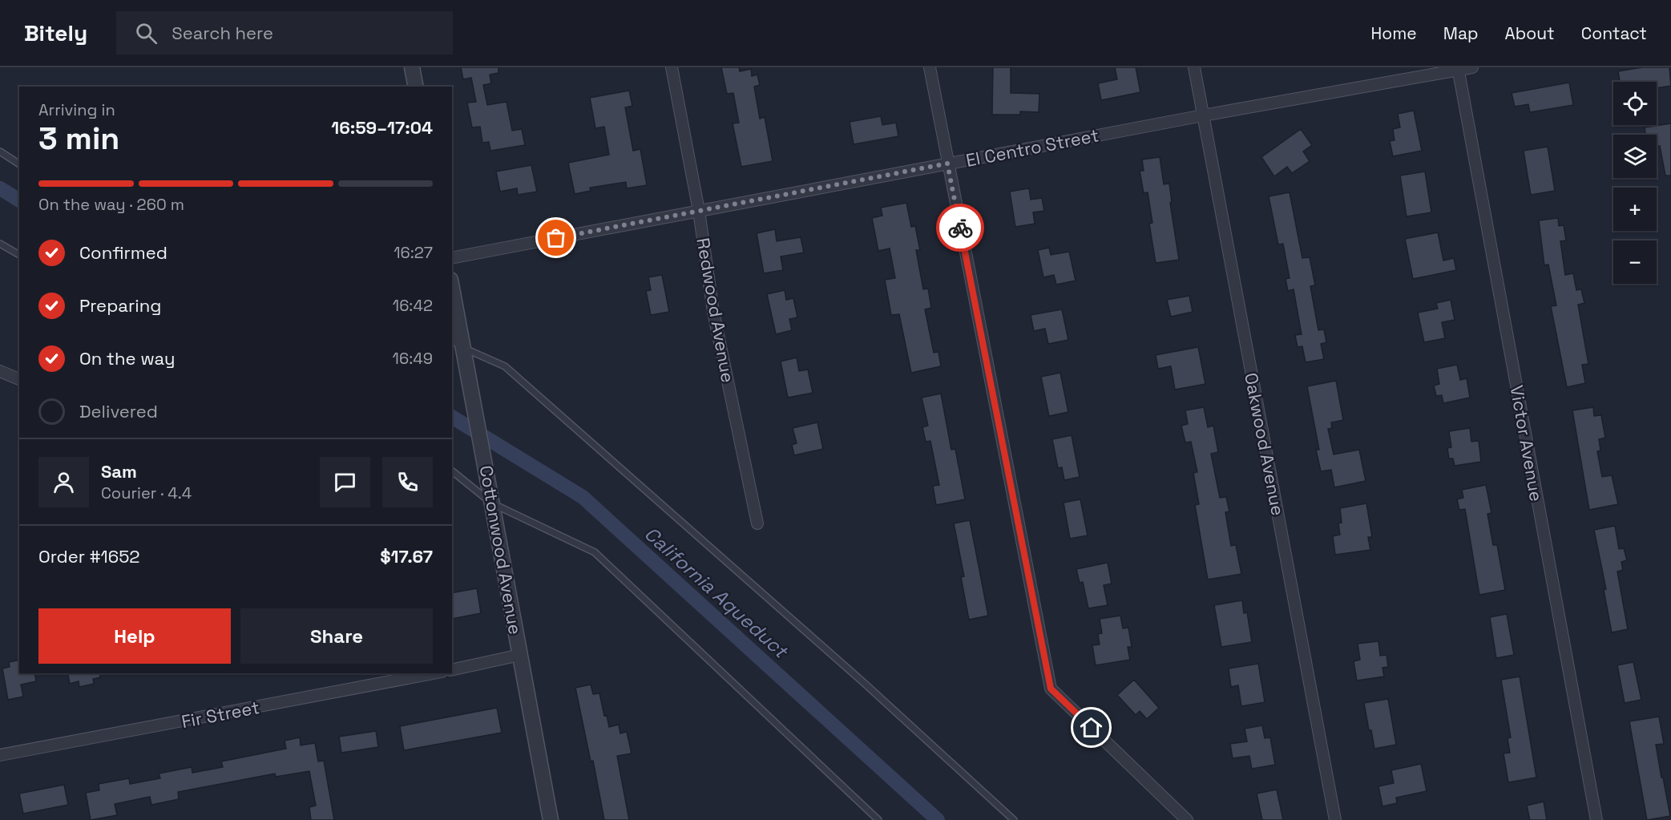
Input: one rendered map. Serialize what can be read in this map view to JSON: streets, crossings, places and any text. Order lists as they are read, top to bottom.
{
  "streets": {
    "street": [
      "El Centro Street",
      "Redwood Avenue",
      "Victor Avenue",
      "Oakwood Avenue",
      "Cottonwood Avenue",
      "Fir Street"
    ]
  },
  "crossings": [
    ["El Centro Street", "Redwood Avenue"],
    ["El Centro Street", "Victor Avenue"],
    ["El Centro Street", "Oakwood Avenue"]
  ],
  "water": ["California Aqueduct"],
  "page": {
    "header": "Bitely",
    "search": "Search here",
    "nav": [
      "Home",
      "Map",
      "About",
      "Contact"
    ],
    "map_buttons": ["+", "−"],
    "heading": ["3 min", "Arriving in", "16:59–17:04"],
    "panel": [
      "Sam",
      "Courier · 4.4",
      "Order #1652",
      "$17.67"
    ],
    "bar": "On the way · 260 m",
    "list": [
      ["Confirmed", "16:27"],
      ["Preparing", "16:42"],
      ["On the way", "16:49"],
      "Delivered"
    ],
    "buttons": ["Help", "Share"]
  }
}
